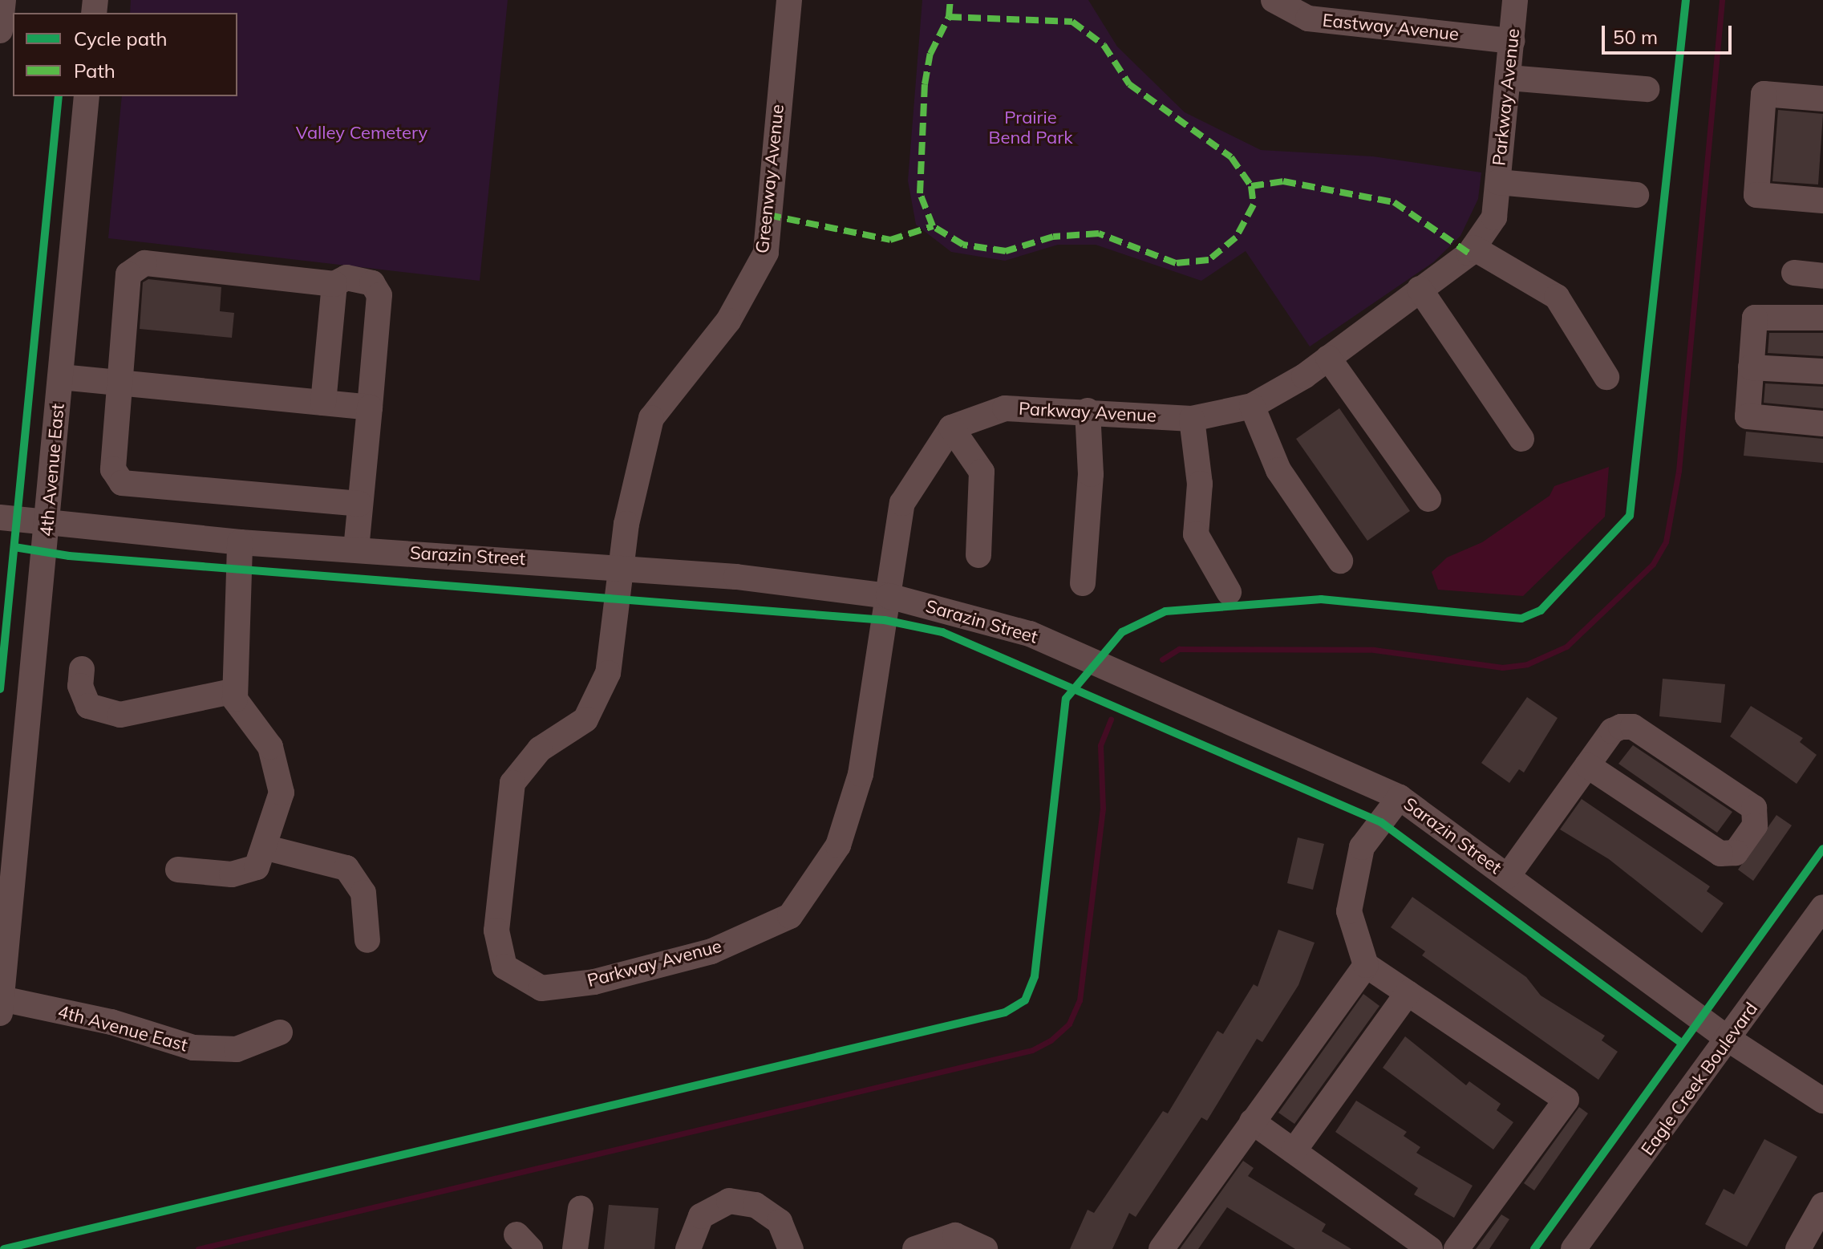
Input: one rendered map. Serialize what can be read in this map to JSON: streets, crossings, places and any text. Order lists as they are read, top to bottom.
{
  "streets": {
    "street": [
      "Eastway Avenue",
      "Parkway Avenue",
      "Greenway Avenue",
      "4th Avenue East",
      "Sarazin Street",
      "Eagle Creek Boulevard"
    ]
  },
  "crossings": [
    ["Eastway Avenue", "Parkway Avenue"],
    ["Parkway Avenue", "Greenway Avenue"],
    ["Parkway Avenue", "Sarazin Street"],
    ["Greenway Avenue", "Sarazin Street"],
    ["4th Avenue East", "Sarazin Street"],
    ["Sarazin Street", "Eagle Creek Boulevard"]
  ],
  "parks": ["Prairie Bend Park", "Valley Cemetery"],
  "legend": ["Cycle path", "Path"],
  "scale_bar": "50 m"
}
